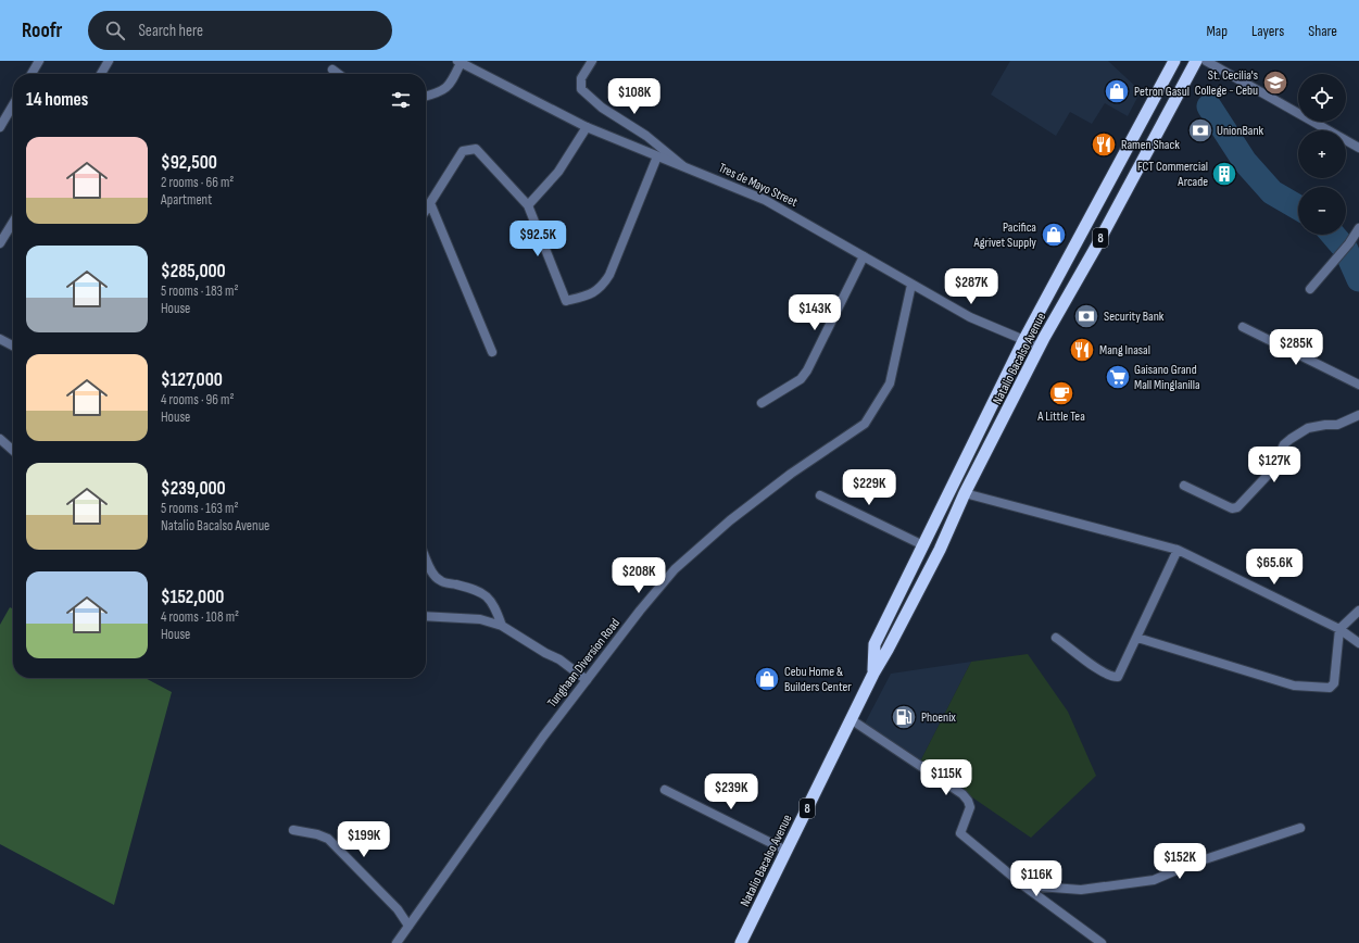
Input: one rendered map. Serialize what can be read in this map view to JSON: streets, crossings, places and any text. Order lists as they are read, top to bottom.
{
  "streets": {
    "highway": ["8", "Natalio Bacalso Avenue"],
    "street": ["Tres de Mayo Street", "Tunghaan Diversion Road"]
  },
  "crossings": [
    ["Tres de Mayo Street", "Natalio Bacalso Avenue"],
    ["Tres de Mayo Street", "Tunghaan Diversion Road"]
  ],
  "places": {
    "school or university": ["St. Cecilia's College - Cebu"],
    "shop": ["Petron Gasul", "Pacifica Agrivet Supply", "Cebu Home & Builders Center"],
    "bank": ["UnionBank", "Security Bank"],
    "restaurant": ["Ramen Shack", "Mang Inasal"],
    "building": ["FCT Commercial Arcade"],
    "supermarket": ["Gaisano Grand Mall Minglanilla"],
    "cafe": ["A Little Tea"],
    "fuel station": ["Phoenix"]
  },
  "page": {
    "header": "Roofr",
    "search": "Search here",
    "nav": ["Map", "Layers", "Share"],
    "map_buttons": ["+", "−"],
    "heading": "14 homes",
    "price": [
      "$108K",
      "$92.5K",
      "$287K",
      "$143K",
      "$285K",
      "$127K",
      "$229K",
      "$65.6K",
      "$208K",
      "$115K",
      "$239K",
      "$199K",
      "$152K",
      "$116K"
    ],
    "list": [
      {
        "name": "$92,500",
        "note": "2 rooms · 66 m² · Apartment"
      },
      {
        "name": "$285,000",
        "note": "5 rooms · 183 m² · House"
      },
      {
        "name": "$127,000",
        "note": "4 rooms · 96 m² · House"
      },
      {
        "name": "$239,000",
        "note": "5 rooms · 163 m² · Natalio Bacalso Avenue"
      },
      {
        "name": "$152,000",
        "note": "4 rooms · 108 m² · House"
      }
    ]
  }
}
